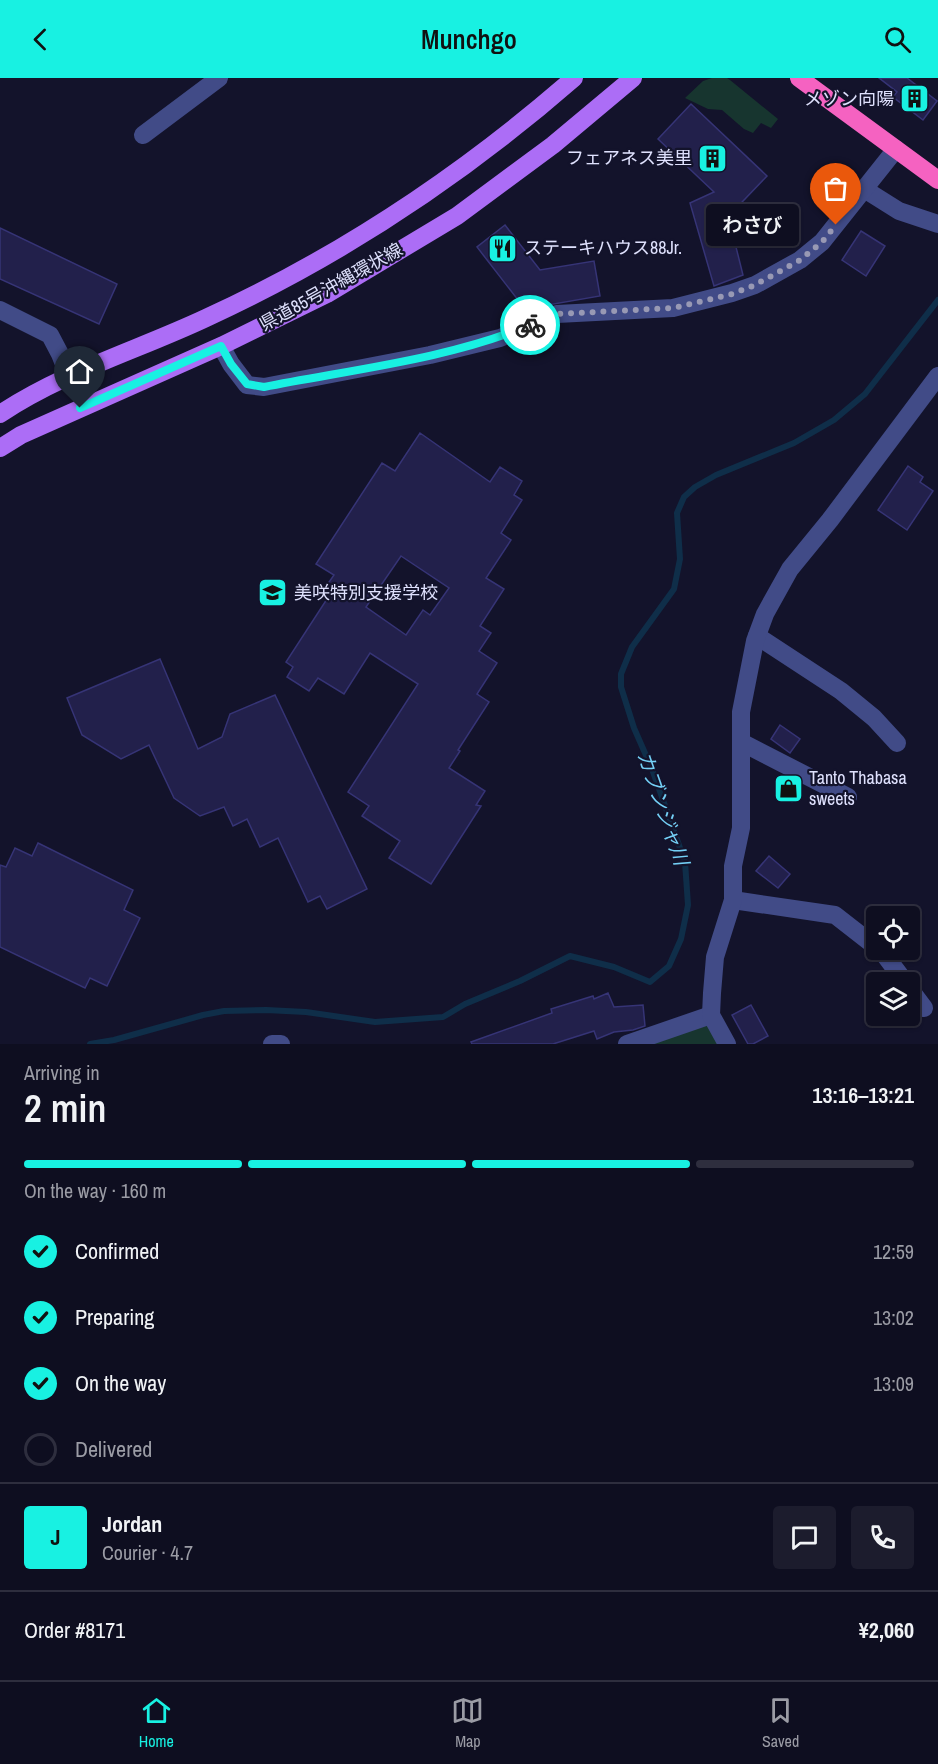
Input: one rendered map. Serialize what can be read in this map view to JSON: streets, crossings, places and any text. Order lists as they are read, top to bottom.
{
  "streets": {
    "main road": ["県道85号沖縄環状線"]
  },
  "water": ["カブンジャ川"],
  "places": {
    "building": ["メゾン向陽", "フェアネス美里"],
    "other": ["わさび"],
    "restaurant": ["ステーキハウス88Jr."],
    "school or university": ["美咲特別支援学校"],
    "shop": ["Tanto Thabasa sweets"]
  },
  "page": {
    "header": "Munchgo",
    "bubble": "わさび",
    "heading": ["2 min", "Arriving in", "13:16–13:21"],
    "panel": [
      "Jordan",
      "Courier · 4.7",
      "Order #8171",
      "¥2,060"
    ],
    "bar": "On the way · 160 m",
    "list": [
      ["Confirmed", "12:59"],
      ["Preparing", "13:02"],
      ["On the way", "13:09"],
      "Delivered"
    ],
    "round": "J",
    "tabs": ["Home", "Map", "Saved"]
  }
}
